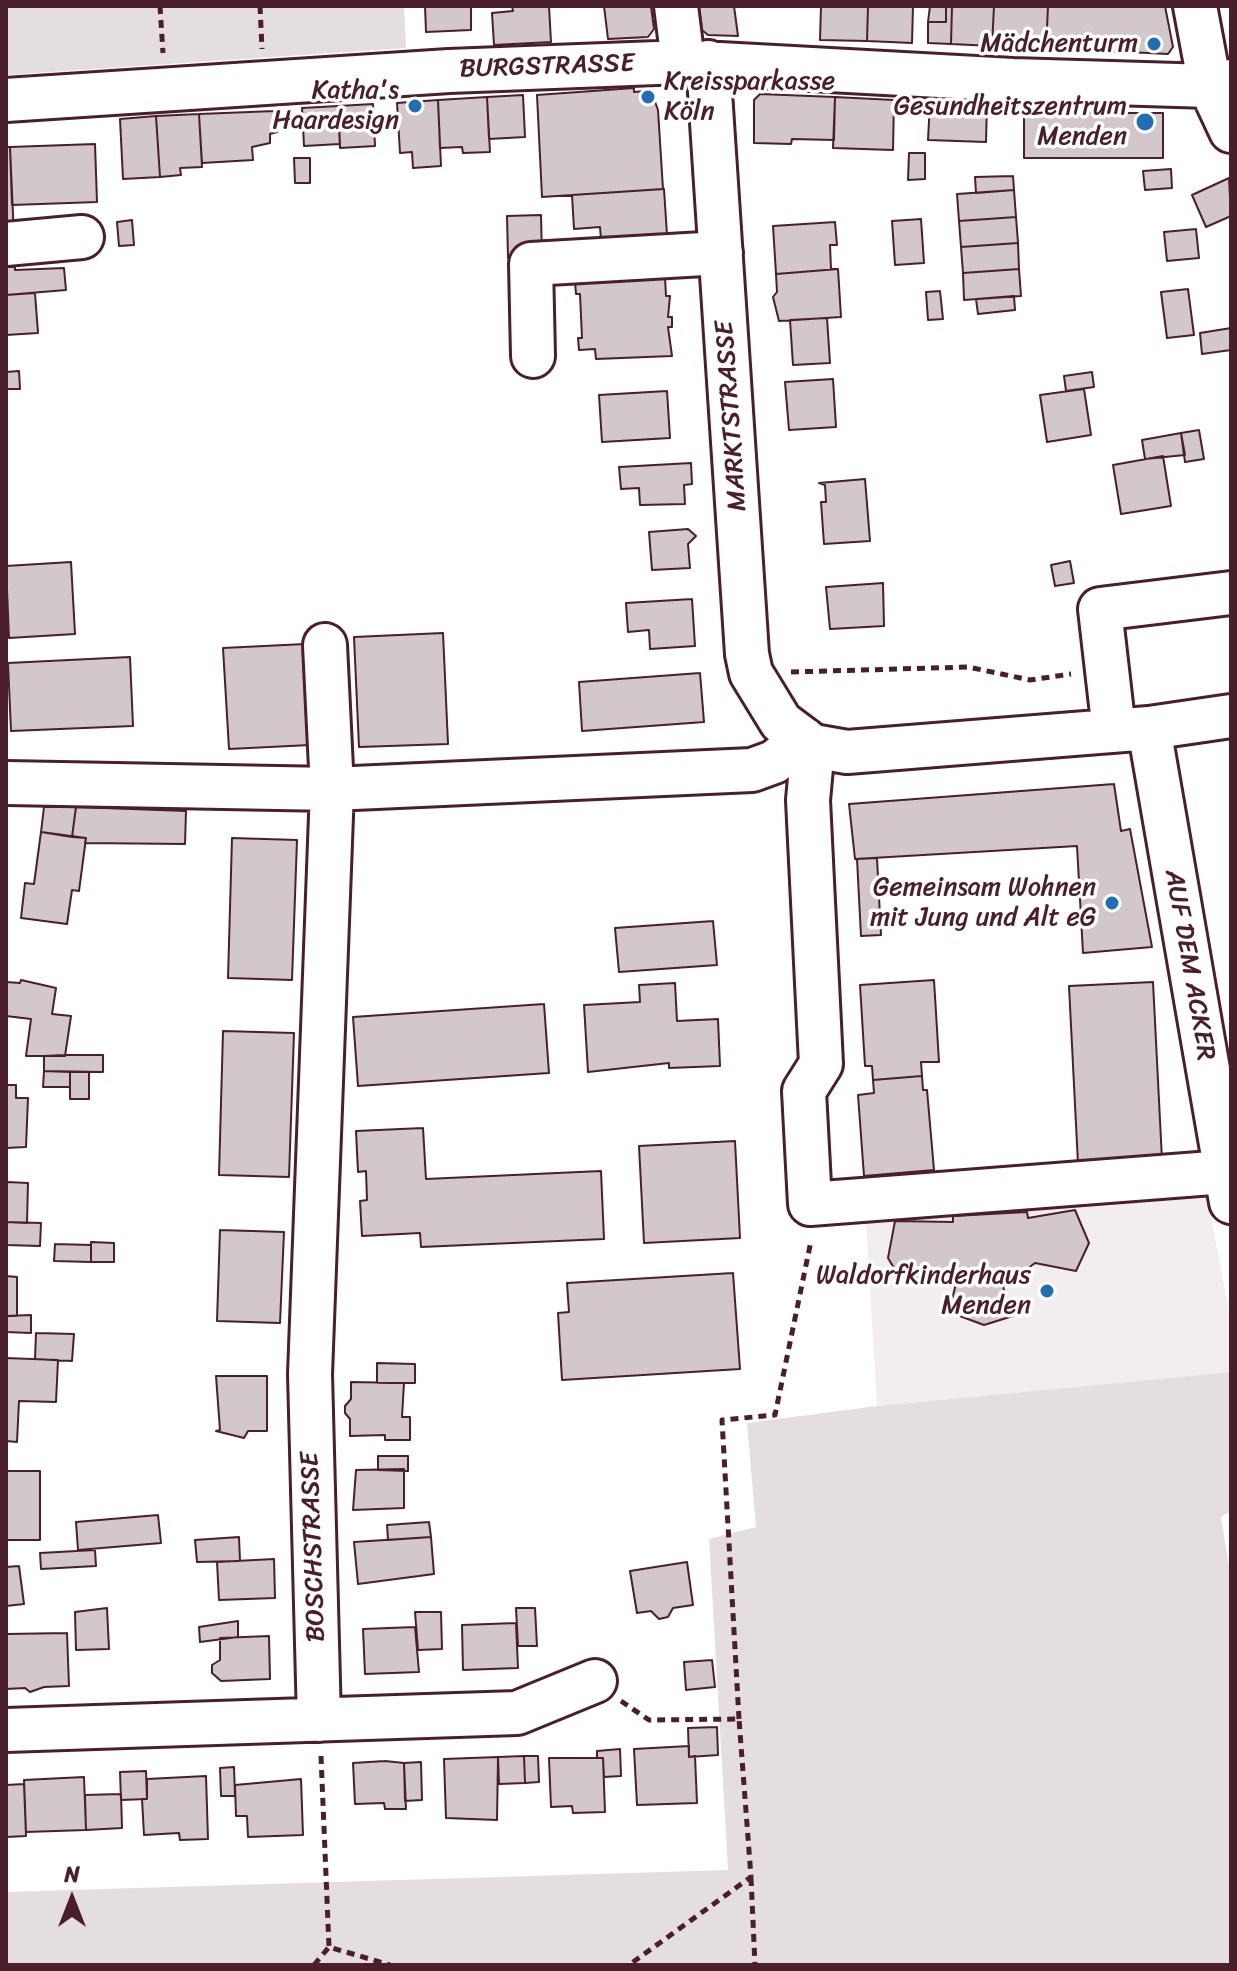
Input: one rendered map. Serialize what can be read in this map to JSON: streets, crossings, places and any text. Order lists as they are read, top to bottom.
{
  "streets": {
    "street": [
      "BURGSTRASSE",
      "MARKTSTRASSE",
      "AUF DEM ACKER",
      "BOSCHSTRASSE"
    ]
  },
  "crossings": [
    ["BURGSTRASSE", "MARKTSTRASSE"]
  ],
  "places": [
    "Mädchenturm",
    "Kreissparkasse Köln",
    "Katha's Haardesign",
    "Gesundheitszentrum Menden",
    "Gemeinsam Wohnen mit Jung und Alt eG",
    "Waldorfkinderhaus Menden"
  ],
  "north": "top"
}
